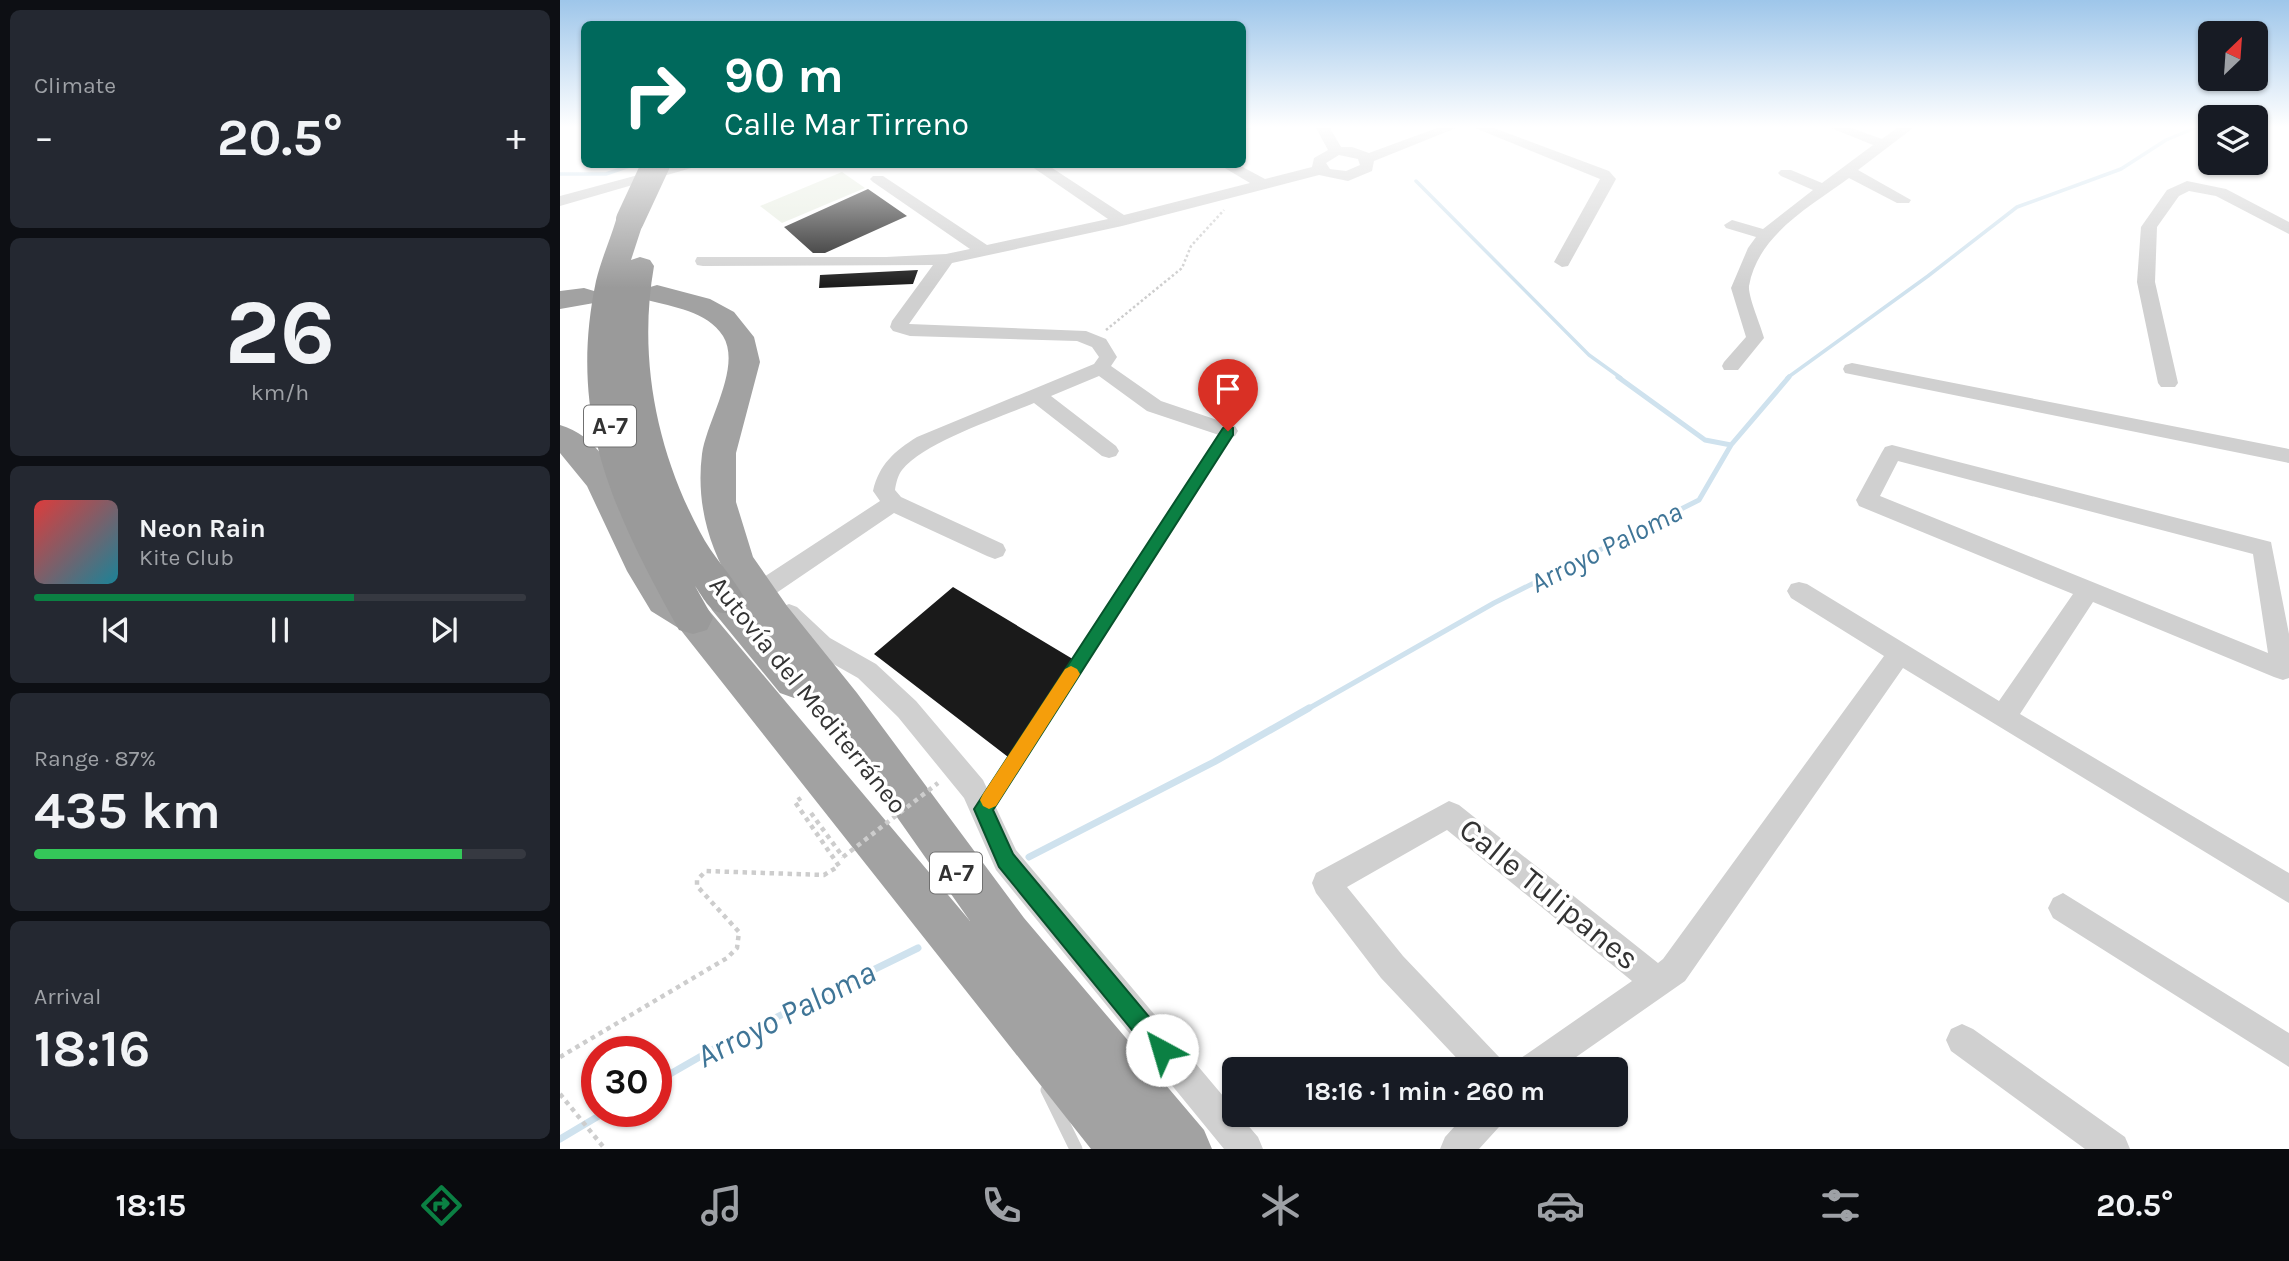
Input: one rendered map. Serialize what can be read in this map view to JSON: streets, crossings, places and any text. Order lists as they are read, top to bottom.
{
  "streets": {
    "highway": ["A-7", "Autovía del Mediterráneo"],
    "street": ["Calle Tulipanes"]
  },
  "water": ["Arroyo Paloma"],
  "north": "top right",
  "page": {
    "tile": [
      "Climate",
      ["26", "km/h"],
      ["Range · 87%", "435 km"],
      ["Arrival", "18:16"]
    ],
    "turn": ["90 m", "Calle Mar Tirreno"],
    "heat": ["−", "20.5°", "+"],
    "song": ["Neon Rain", "Kite Club"],
    "limit": "30",
    "trip": "18:16 · 1 min · 260 m",
    "tabs": ["18:15", "20.5°"]
  }
}
